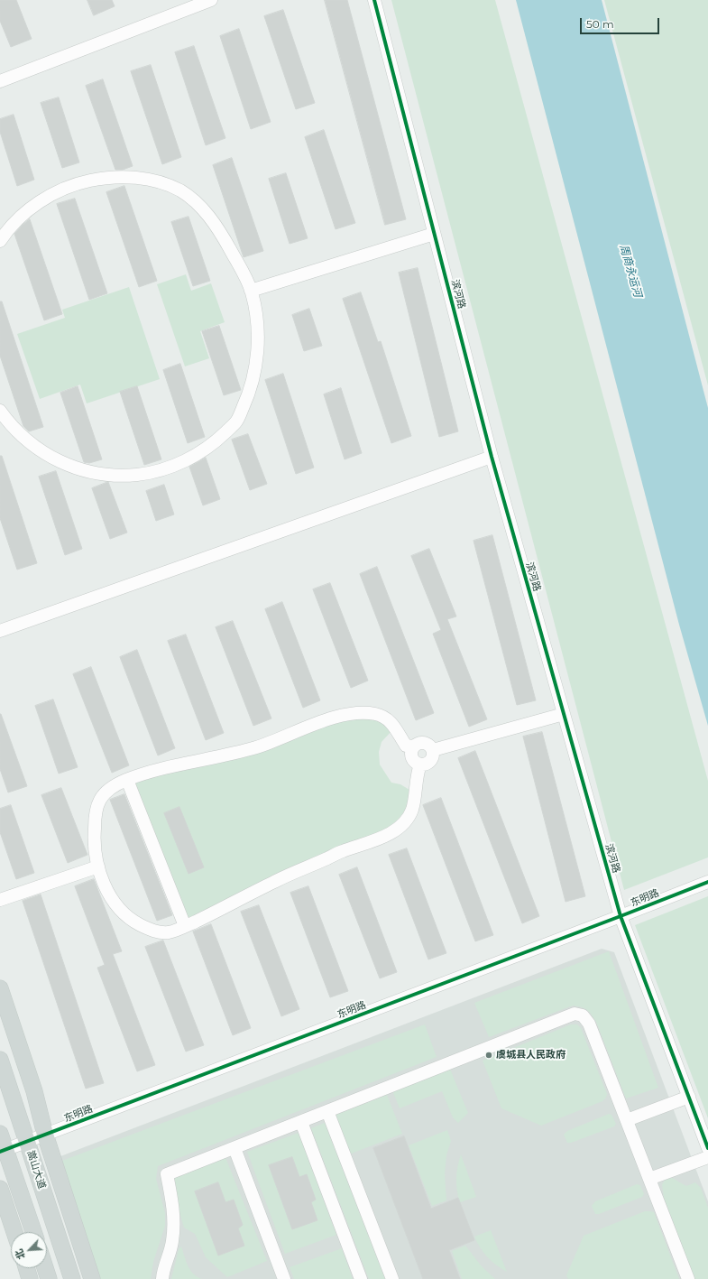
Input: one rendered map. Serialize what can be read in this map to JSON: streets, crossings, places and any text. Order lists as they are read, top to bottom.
{
  "streets": {
    "main road": ["嵩山大道"],
    "street": ["滨河路", "东明路"]
  },
  "crossings": [
    ["滨河路", "东明路"],
    ["东明路", "嵩山大道"]
  ],
  "water": ["周商永运河"],
  "places": ["虞城县人民政府"],
  "scale_bar": "50 m",
  "north": "bottom left"
}
